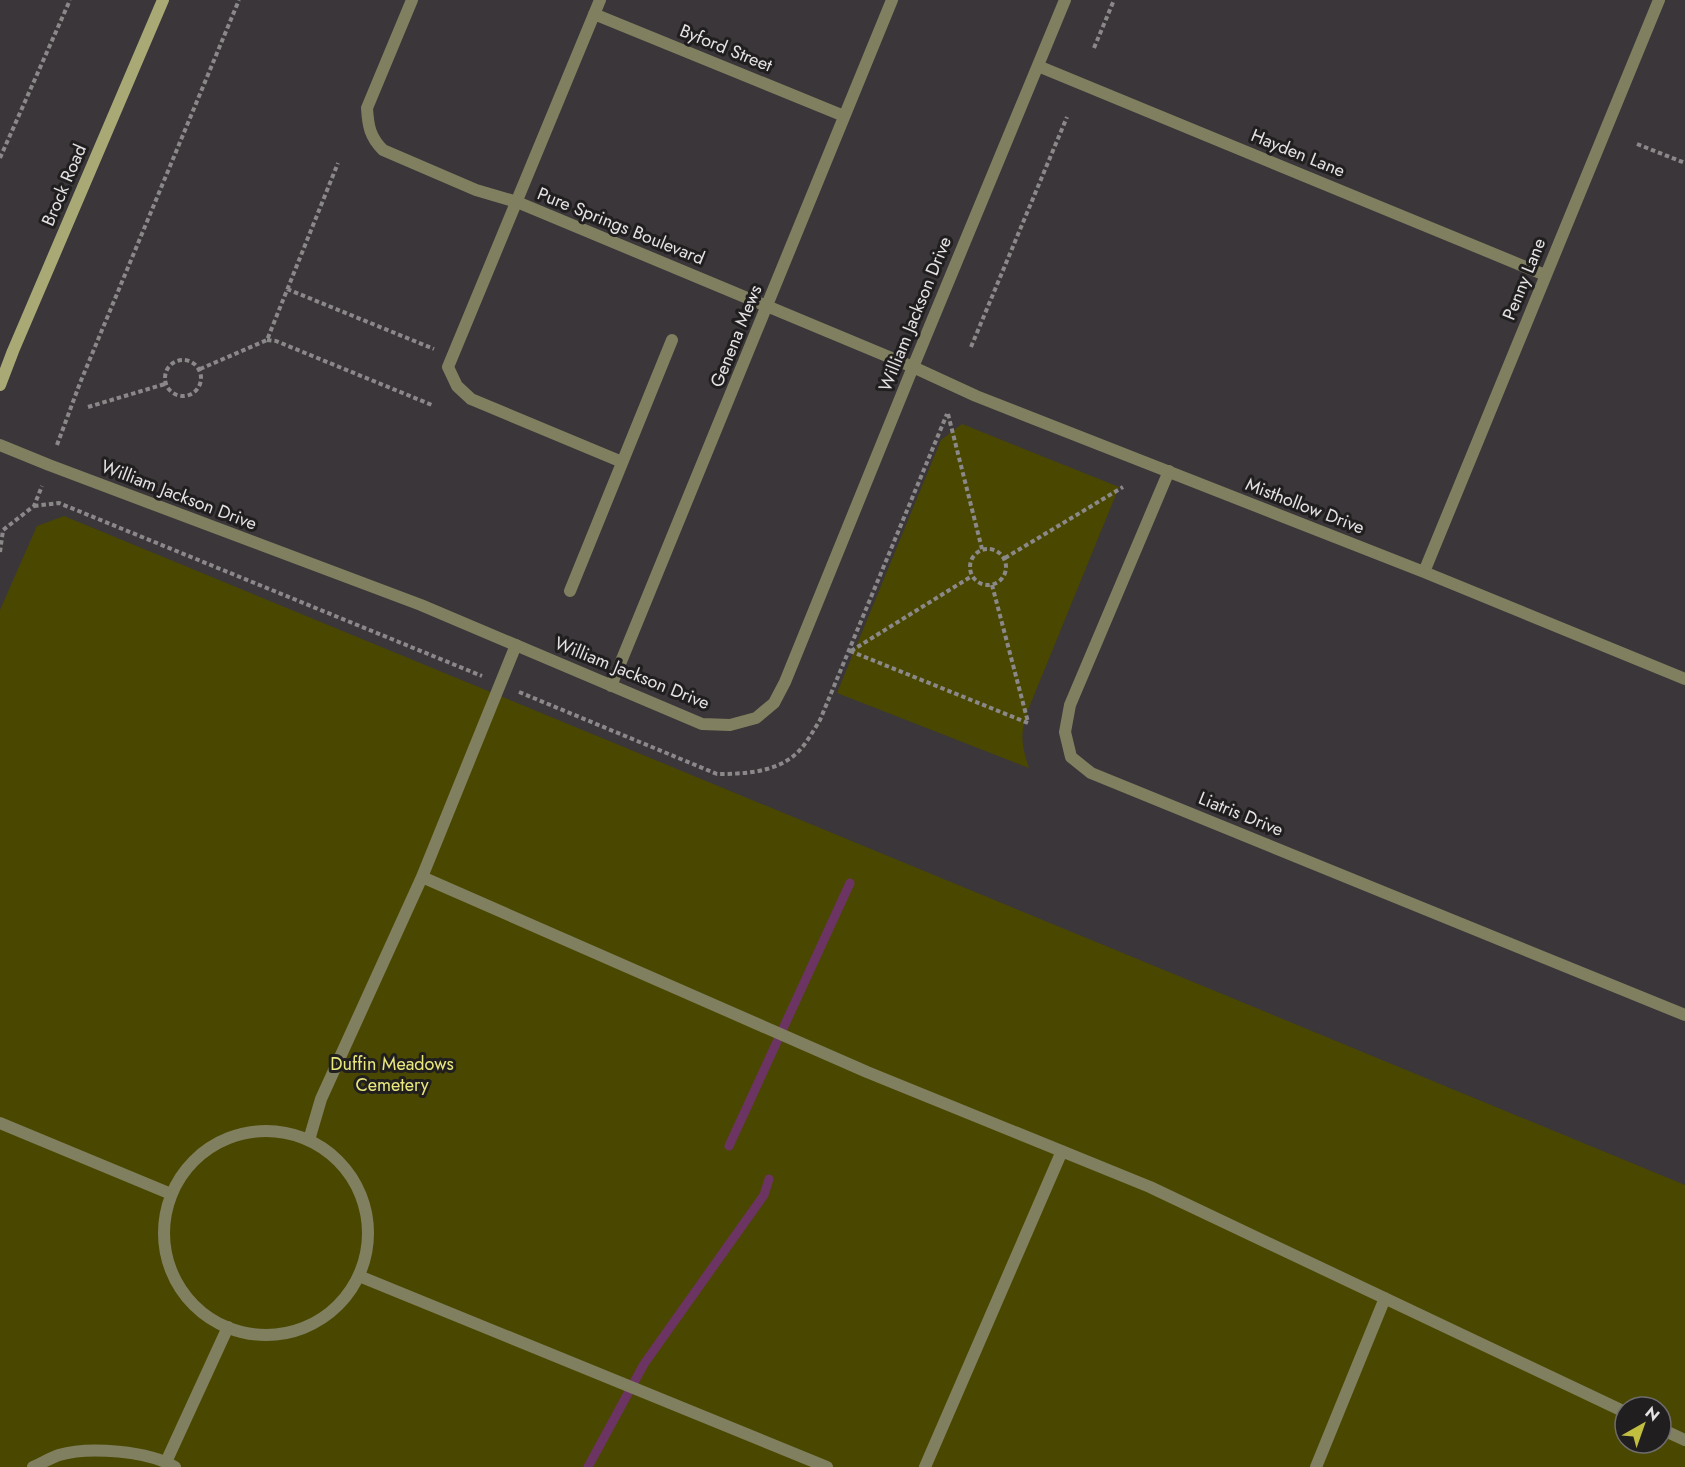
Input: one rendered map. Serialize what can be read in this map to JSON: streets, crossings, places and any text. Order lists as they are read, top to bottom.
{
  "streets": {
    "main road": ["Brock Road"],
    "street": [
      "Byford Street",
      "Hayden Lane",
      "Pure Springs Boulevard",
      "Penny Lane",
      "William Jackson Drive",
      "Genena Mews",
      "Misthollow Drive",
      "Liatris Drive"
    ]
  },
  "crossings": [
    ["Byford Street", "Pure Springs Boulevard"],
    ["Byford Street", "Genena Mews"],
    ["Hayden Lane", "Penny Lane"],
    ["Hayden Lane", "William Jackson Drive"],
    ["Pure Springs Boulevard", "William Jackson Drive"],
    ["Pure Springs Boulevard", "Genena Mews"],
    ["Pure Springs Boulevard", "Misthollow Drive"],
    ["Penny Lane", "Misthollow Drive"],
    ["William Jackson Drive", "Genena Mews"],
    ["William Jackson Drive", "Misthollow Drive"],
    ["Misthollow Drive", "Liatris Drive"]
  ],
  "parks": ["Duffin Meadows Cemetery"],
  "north": "top right"
}
